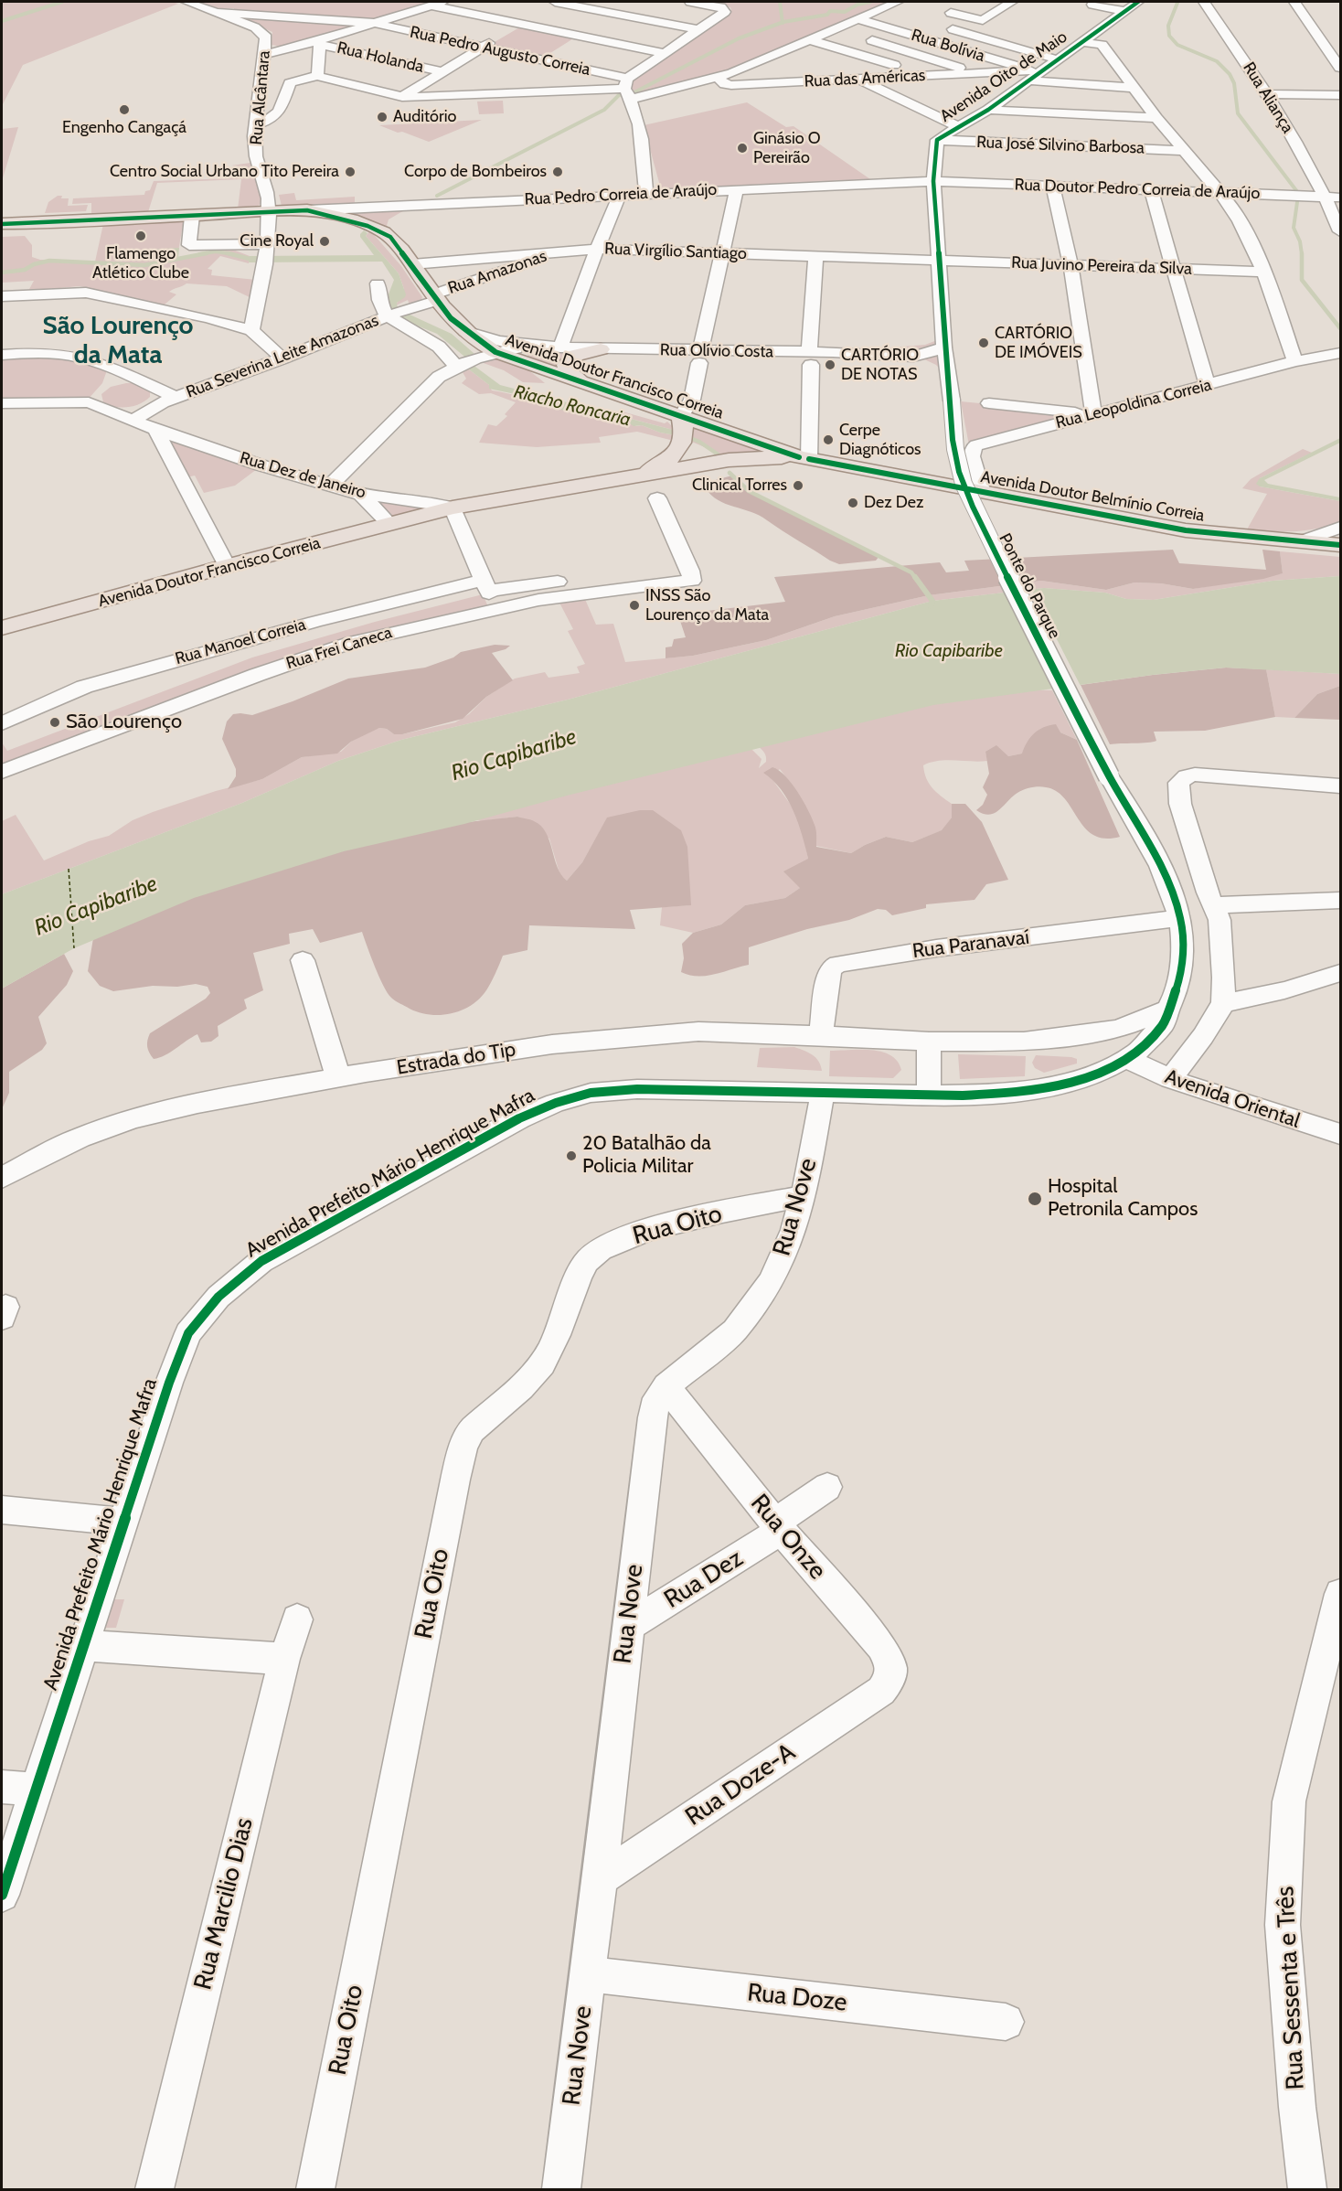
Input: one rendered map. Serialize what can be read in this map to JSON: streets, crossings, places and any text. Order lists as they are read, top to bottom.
{
  "streets": {
    "main road": ["Avenida Doutor Francisco Correia", "Avenida Doutor Belmínio Correia"],
    "street": [
      "Rua Bolívia",
      "Rua Pedro Augusto Correia",
      "Rua Holanda",
      "Avenida Oito de Maio",
      "Rua das Américas",
      "Rua Alcântara",
      "Rua Aliança",
      "Rua José Silvino Barbosa",
      "Rua Doutor Pedro Correia de Araújo",
      "Rua Pedro Correia de Araújo",
      "Rua Virgílio Santiago",
      "Rua Juvino Pereira da Silva",
      "Rua Amazonas",
      "Rua Olívio Costa",
      "Rua Severina Leite Amazonas",
      "Rua Leopoldina Correia",
      "Rua Dez de Janeiro",
      "Ponte do Parque",
      "Rua Manoel Correia",
      "Rua Frei Caneca",
      "Rua Paranavaí",
      "Estrada do Tip",
      "Avenida Oriental",
      "Avenida Prefeito Mário Henrique Mafra",
      "Rua Nove",
      "Rua Oito",
      "Rua Onze",
      "Rua Dez",
      "Rua Doze-A",
      "Rua Marcilio Dias",
      "Rua Sessenta e Três",
      "Rua Doze"
    ]
  },
  "crossings": [
    ["Rua Bolívia", "Avenida Oito de Maio"],
    ["Rua Bolívia", "Rua das Américas"],
    ["Avenida Oito de Maio", "Rua das Américas"],
    ["Avenida Oito de Maio", "Rua José Silvino Barbosa"],
    ["Avenida Oito de Maio", "Rua Doutor Pedro Correia de Araújo"],
    ["Avenida Oito de Maio", "Rua Pedro Correia de Araújo"],
    ["Avenida Oito de Maio", "Rua Virgílio Santiago"],
    ["Avenida Oito de Maio", "Rua Juvino Pereira da Silva"],
    ["Avenida Oito de Maio", "Rua Olívio Costa"],
    ["Avenida Oito de Maio", "Ponte do Parque"],
    ["Rua Alcântara", "Avenida Doutor Francisco Correia"],
    ["Rua Aliança", "Rua Doutor Pedro Correia de Araújo"],
    ["Rua Doutor Pedro Correia de Araújo", "Rua Pedro Correia de Araújo"],
    ["Rua Pedro Correia de Araújo", "Avenida Doutor Francisco Correia"],
    ["Rua Virgílio Santiago", "Rua Juvino Pereira da Silva"],
    ["Rua Virgílio Santiago", "Rua Amazonas"],
    ["Rua Virgílio Santiago", "Avenida Doutor Francisco Correia"],
    ["Rua Amazonas", "Rua Severina Leite Amazonas"],
    ["Rua Amazonas", "Avenida Doutor Francisco Correia"],
    ["Rua Severina Leite Amazonas", "Avenida Doutor Francisco Correia"],
    ["Rua Severina Leite Amazonas", "Rua Dez de Janeiro"],
    ["Avenida Doutor Francisco Correia", "Rua Dez de Janeiro"],
    ["Avenida Doutor Francisco Correia", "Avenida Doutor Belmínio Correia"],
    ["Rua Leopoldina Correia", "Avenida Doutor Belmínio Correia"],
    ["Ponte do Parque", "Rua Paranavaí"],
    ["Ponte do Parque", "Estrada do Tip"],
    ["Ponte do Parque", "Avenida Prefeito Mário Henrique Mafra"],
    ["Rua Paranavaí", "Estrada do Tip"],
    ["Estrada do Tip", "Avenida Prefeito Mário Henrique Mafra"],
    ["Avenida Oriental", "Avenida Prefeito Mário Henrique Mafra"],
    ["Avenida Prefeito Mário Henrique Mafra", "Rua Nove"],
    ["Rua Nove", "Rua Oito"],
    ["Rua Nove", "Rua Onze"],
    ["Rua Nove", "Rua Dez"],
    ["Rua Nove", "Rua Doze-A"],
    ["Rua Nove", "Rua Doze"],
    ["Rua Onze", "Rua Dez"],
    ["Rua Onze", "Rua Doze-A"]
  ],
  "districts": ["São Lourenço da Mata"],
  "water": ["Riacho Roncaria", "Rio Capibaribe"],
  "places": [
    "Engenho Cangaçá",
    "Auditório",
    "Ginásio O Pereirão",
    "Centro Social Urbano Tito Pereira",
    "Corpo de Bombeiros",
    "Flamengo Atlético Clube",
    "Cine Royal",
    "CARTÓRIO DE IMÓVEIS",
    "CARTÓRIO DE NOTAS",
    "Cerpe Diagnóticos",
    "Clinical Torres",
    "Dez Dez",
    "INSS São Lourenço da Mata",
    "São Lourenço",
    "20 Batalhão da Policia Militar",
    "Hospital Petronila Campos"
  ]
}
